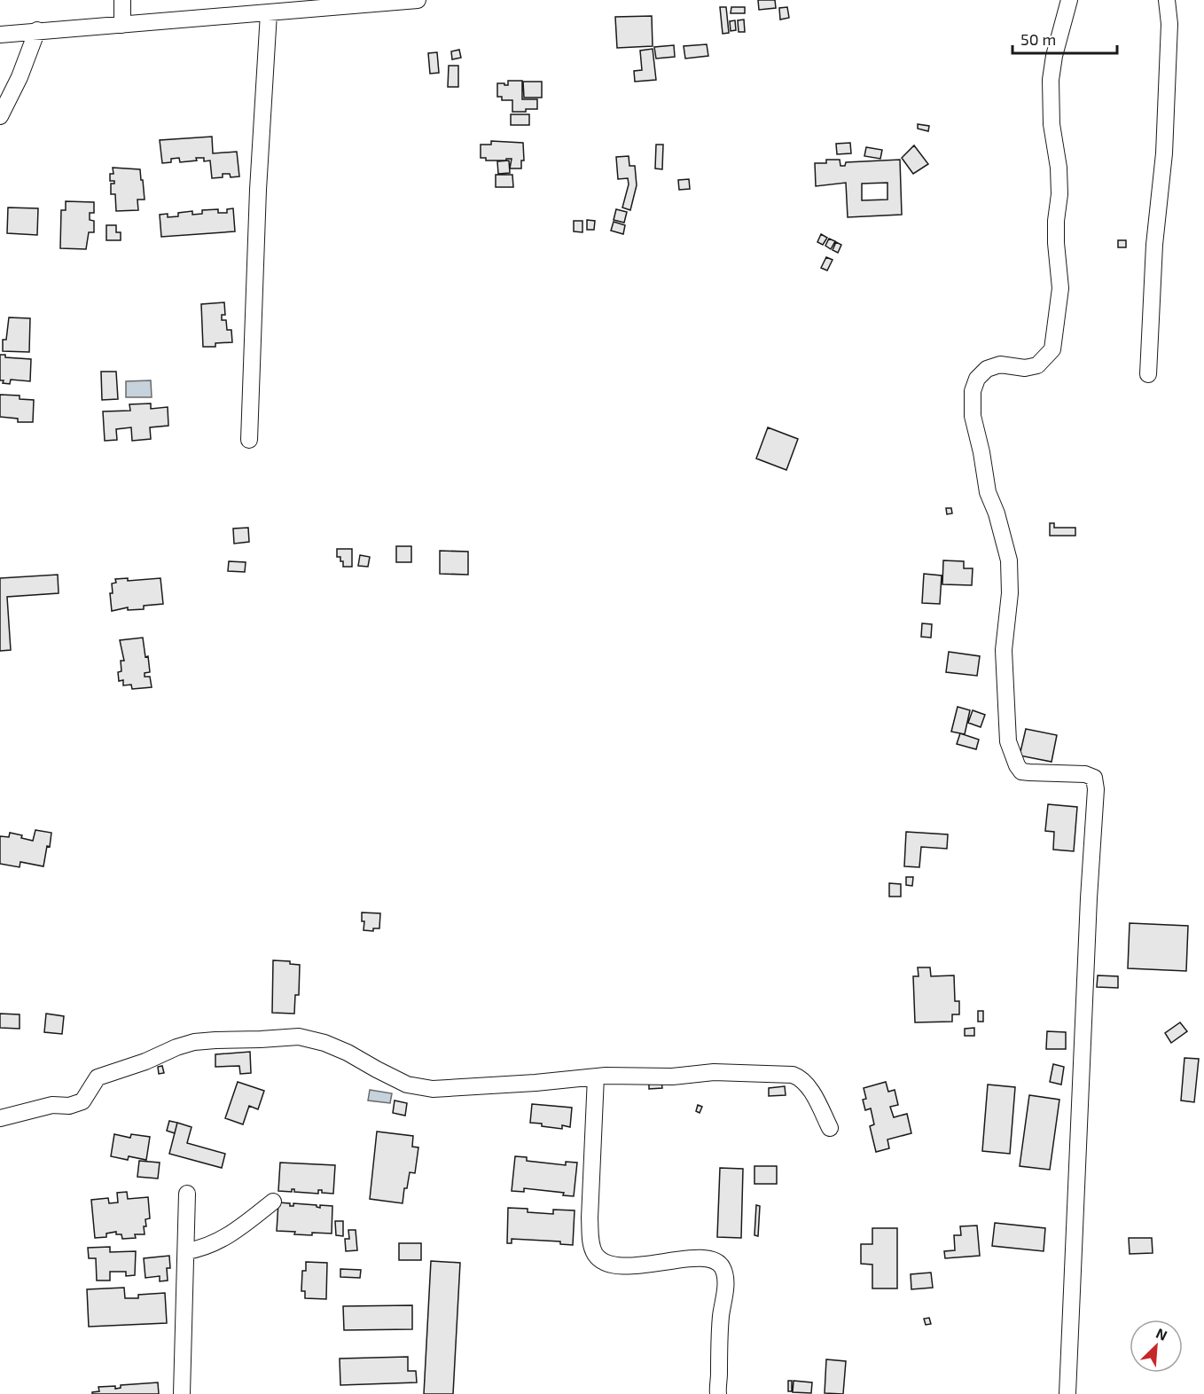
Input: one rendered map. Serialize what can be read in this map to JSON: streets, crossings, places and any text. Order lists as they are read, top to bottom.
{
  "scale_bar": "50 m",
  "north": "top right"
}
